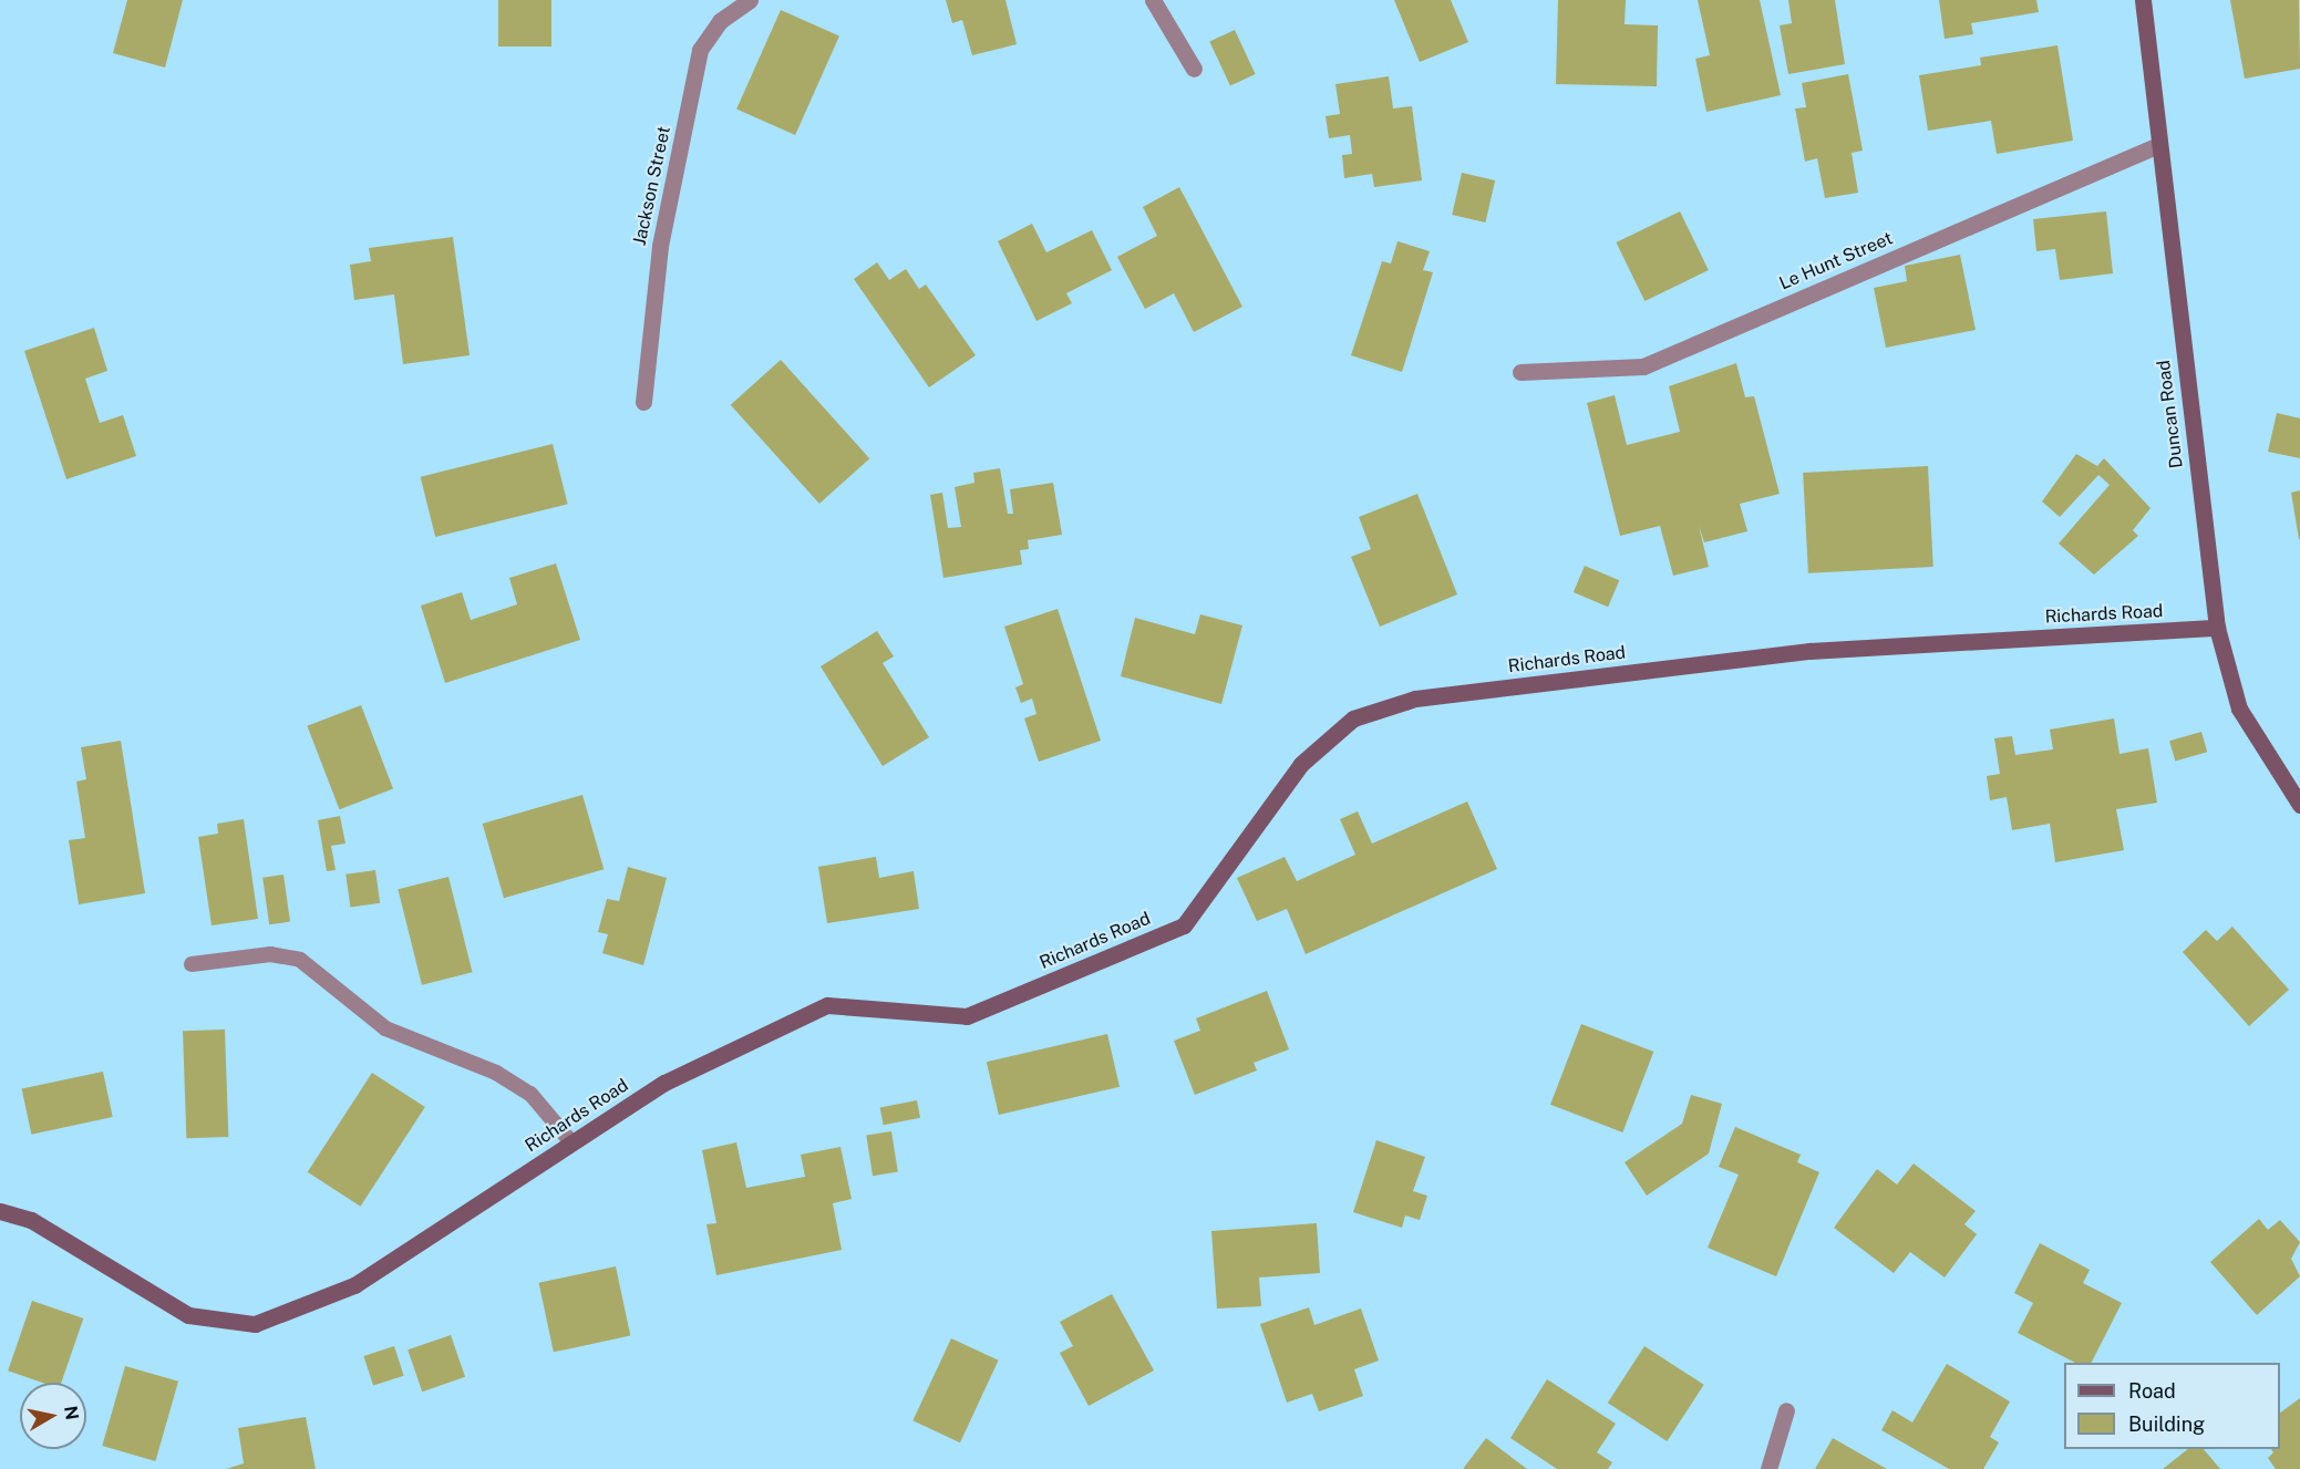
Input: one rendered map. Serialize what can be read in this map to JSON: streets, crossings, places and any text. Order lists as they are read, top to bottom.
{
  "streets": {
    "street": [
      "Jackson Street",
      "Le Hunt Street",
      "Duncan Road",
      "Richards Road"
    ]
  },
  "crossings": [
    ["Le Hunt Street", "Duncan Road"],
    ["Duncan Road", "Richards Road"]
  ],
  "legend": ["Road", "Building"],
  "north": "right"
}
